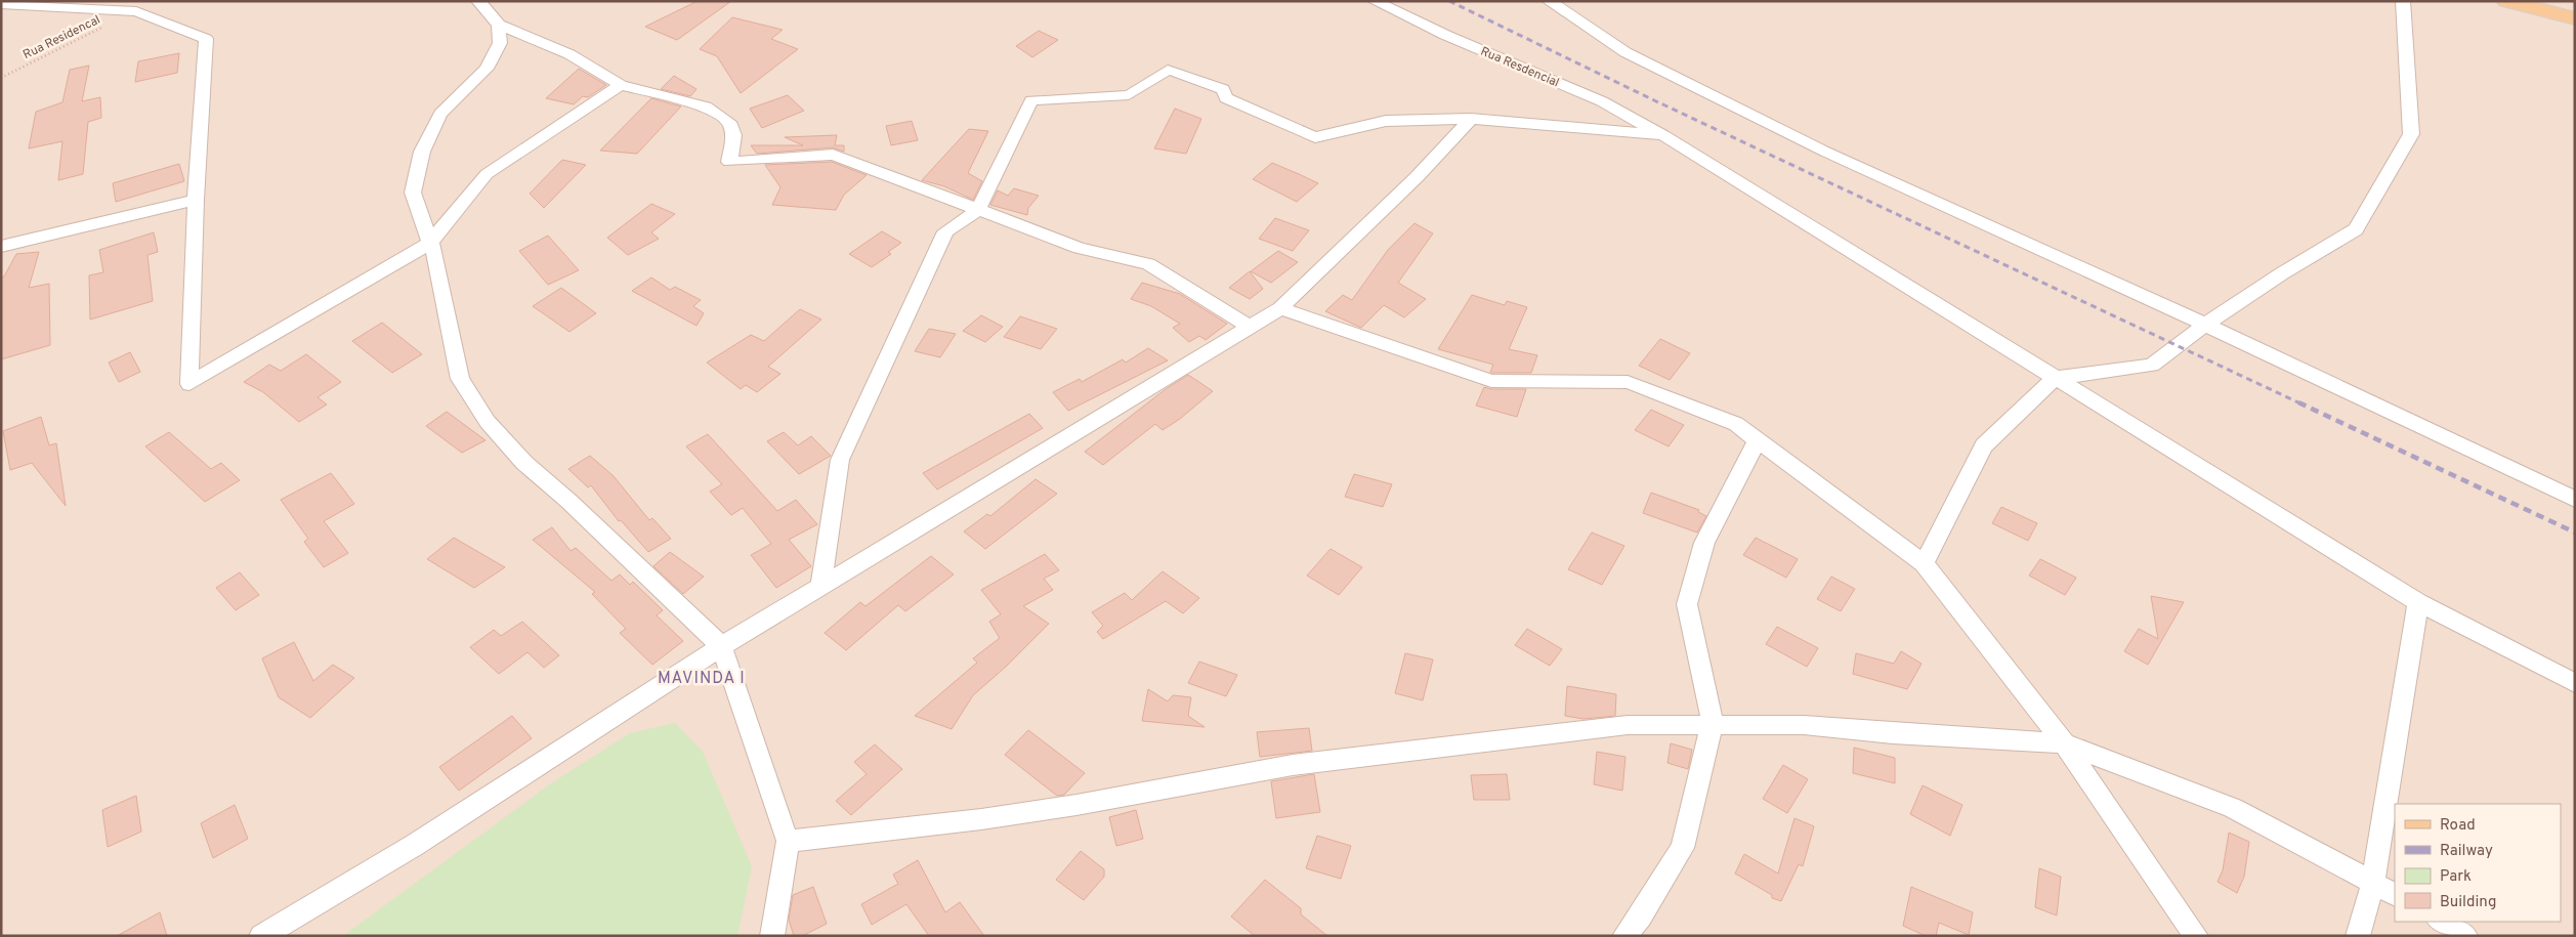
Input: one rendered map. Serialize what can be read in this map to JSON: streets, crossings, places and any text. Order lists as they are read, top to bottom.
{
  "streets": {
    "street": ["Rua Resdencial"],
    "path": ["Rua Residencal"]
  },
  "districts": ["MAVINDA I"],
  "legend": [
    "Road",
    "Railway",
    "Park",
    "Building"
  ]
}
